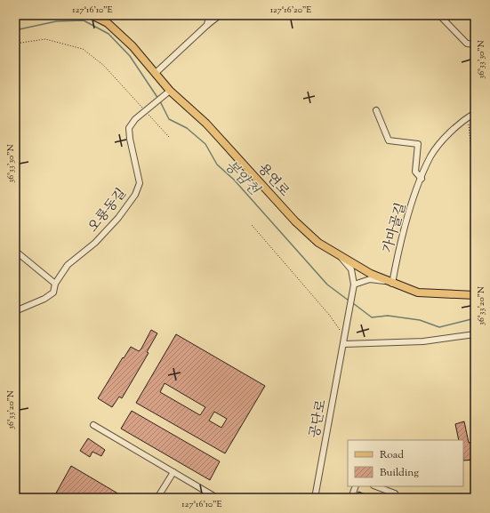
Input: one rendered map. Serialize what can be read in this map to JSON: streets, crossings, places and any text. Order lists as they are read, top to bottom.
{
  "streets": {
    "main road": ["용연로"],
    "street": ["오룡동길", "가마골길", "공단로"]
  },
  "crossings": [
    ["용연로", "오룡동길"],
    ["용연로", "가마골길"]
  ],
  "water": ["봉암천"],
  "legend": ["Road", "Building"],
  "coordinates": [
    "127°16'10\"E",
    "127°16'20\"E",
    "36°33'30\"N",
    "36°33'20\"N"
  ]
}
